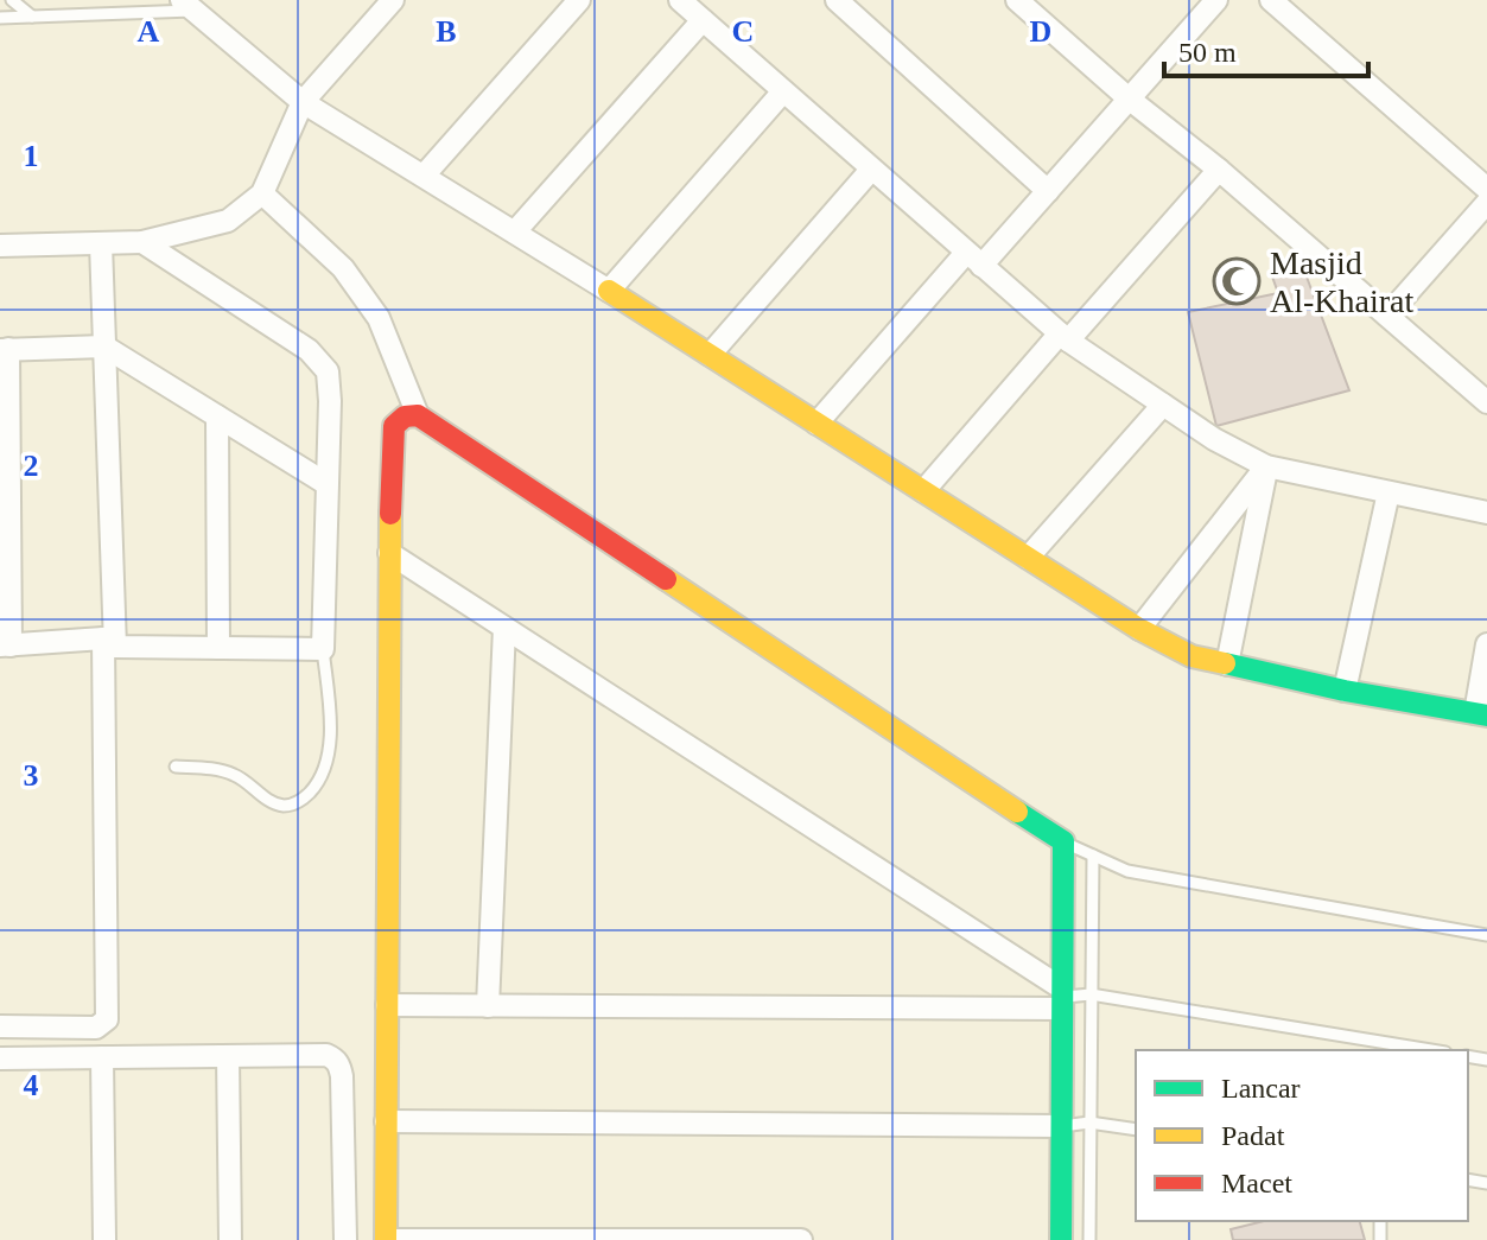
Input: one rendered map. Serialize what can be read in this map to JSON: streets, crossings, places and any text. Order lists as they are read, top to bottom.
{
  "places": {
    "mosque": ["Masjid Al-Khairat"]
  },
  "legend": ["Lancar", "Padat", "Macet"],
  "scale_bar": "50 m",
  "grid": {
    "columns": [
      "A",
      "B",
      "C",
      "D"
    ],
    "rows": [
      "1",
      "2",
      "3",
      "4"
    ]
  }
}
